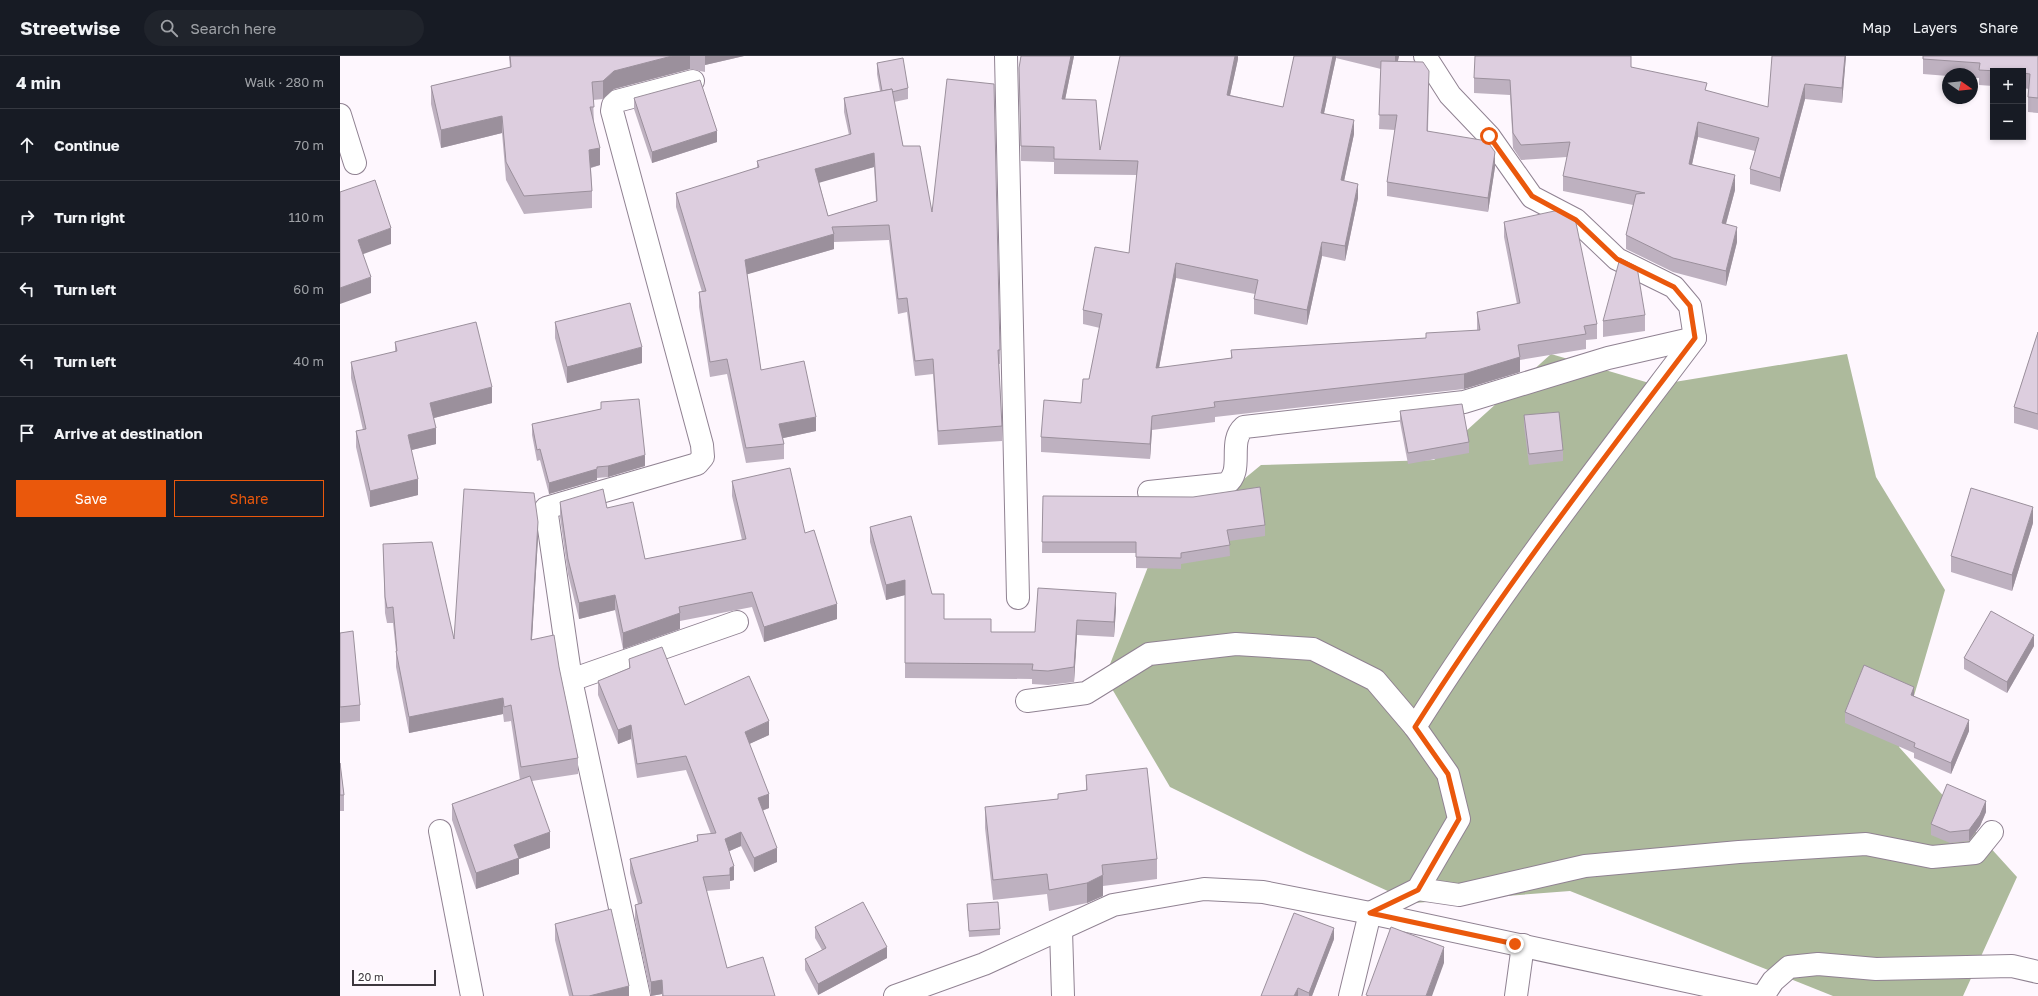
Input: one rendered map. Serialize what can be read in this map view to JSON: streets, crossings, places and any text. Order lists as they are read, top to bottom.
{
  "scale_bar": "20 m",
  "north": "right",
  "page": {
    "header": "Streetwise",
    "search": "Search here",
    "nav": ["Map", "Layers", "Share"],
    "heading": ["4 min", "Walk · 280 m"],
    "map_buttons": ["+", "−"],
    "list": [
      ["Continue", "70 m"],
      ["Turn right", "110 m"],
      ["Turn left", "60 m"],
      ["Turn left", "40 m"],
      "Arrive at destination"
    ],
    "buttons": ["Save", "Share"],
    "scale": "20 m"
  }
}
